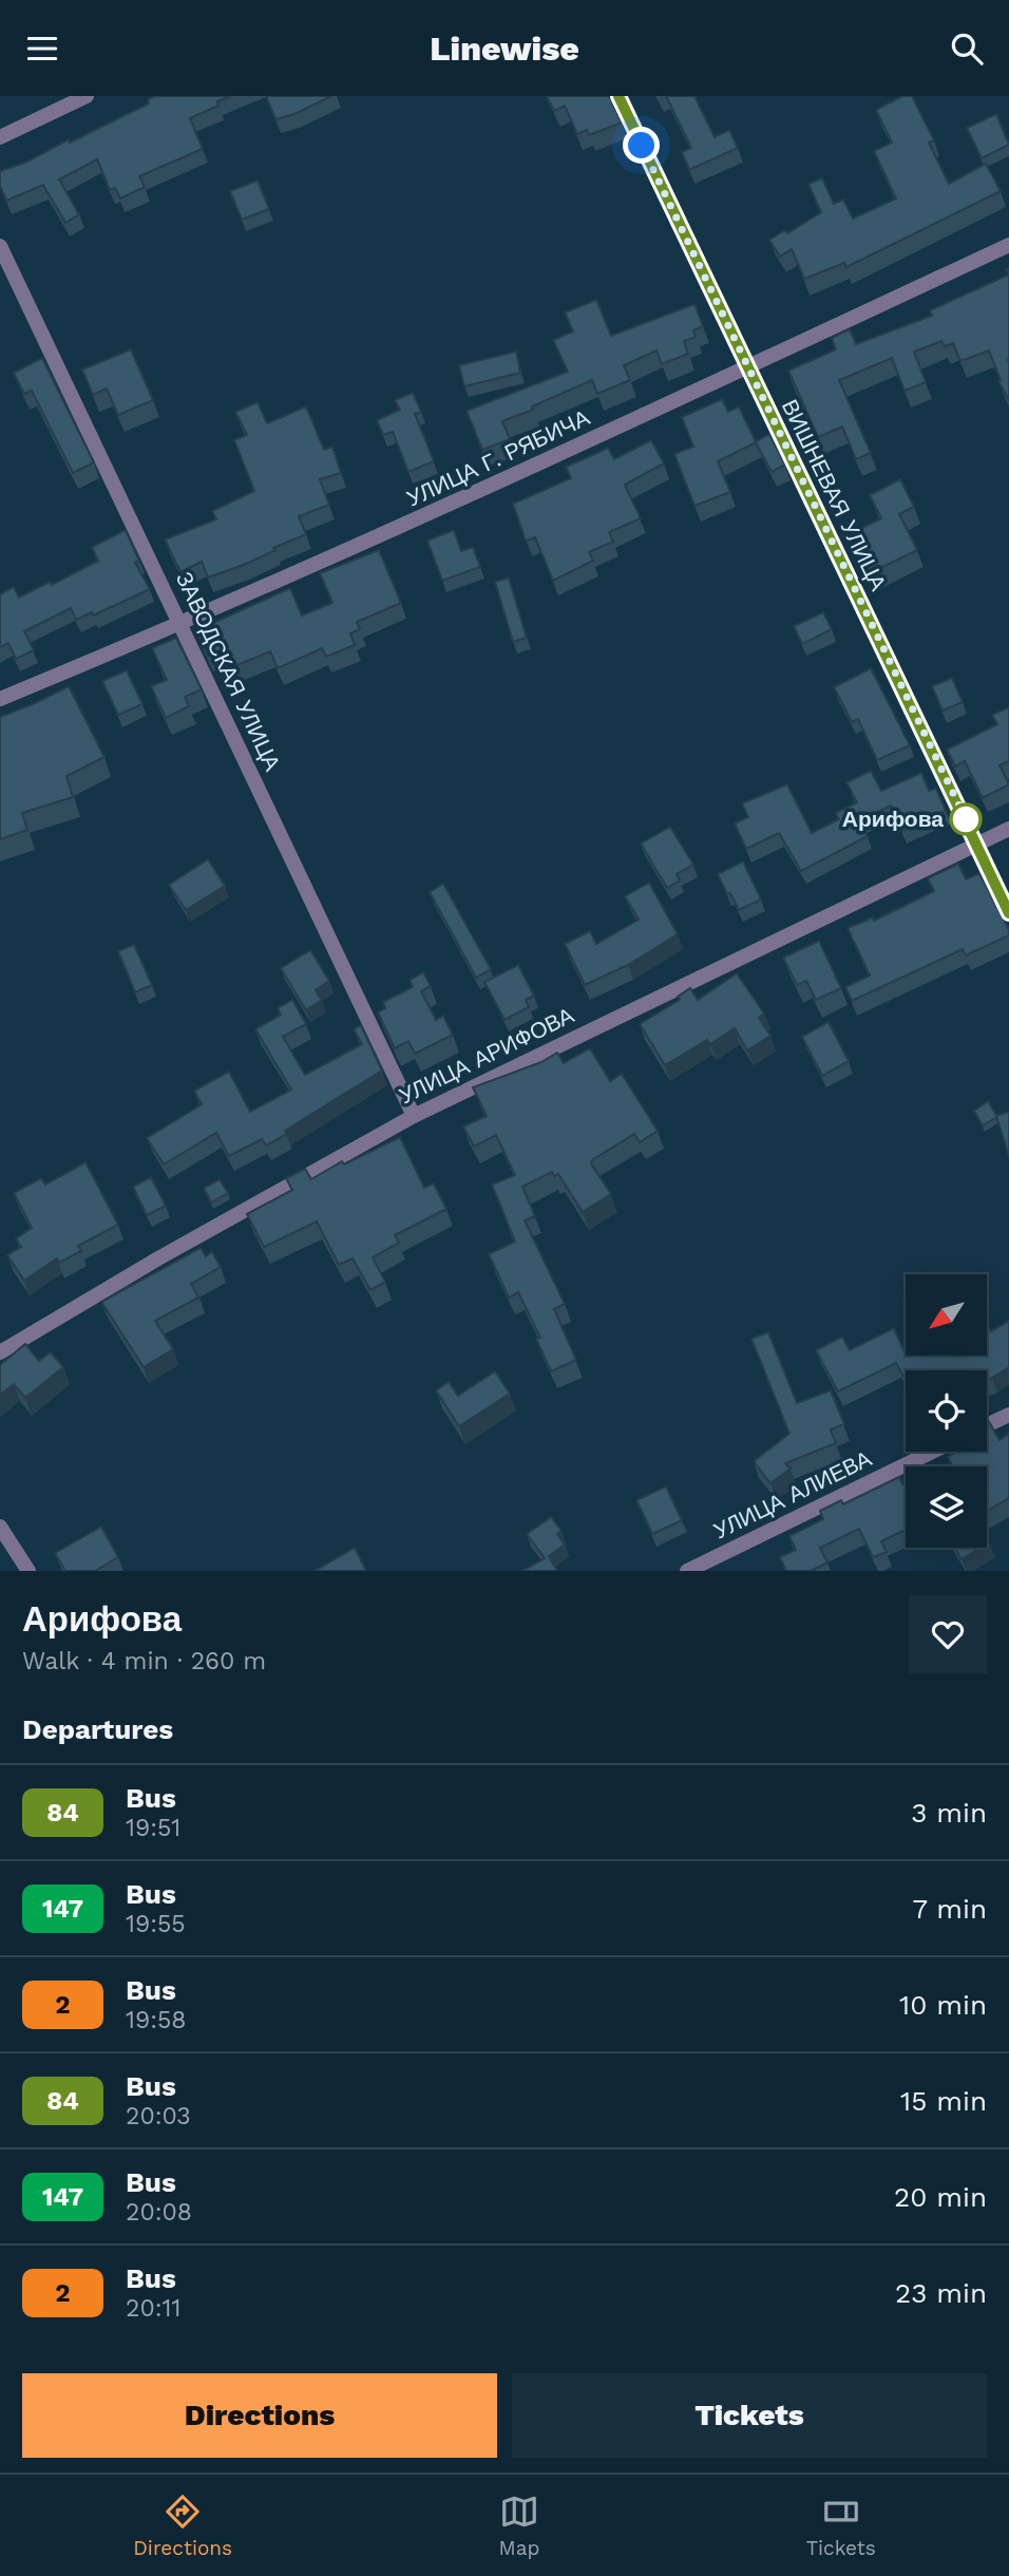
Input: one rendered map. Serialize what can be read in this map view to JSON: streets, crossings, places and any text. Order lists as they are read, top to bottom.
{
  "streets": {
    "street": [
      "УЛИЦА Г. РЯБИЧА",
      "ВИШНЕВАЯ УЛИЦА",
      "ЗАВОДСКАЯ УЛИЦА",
      "УЛИЦА АРИФОВА",
      "УЛИЦА АЛИЕВА"
    ]
  },
  "crossings": [
    ["УЛИЦА Г. РЯБИЧА", "ВИШНЕВАЯ УЛИЦА"],
    ["УЛИЦА Г. РЯБИЧА", "ЗАВОДСКАЯ УЛИЦА"],
    ["ВИШНЕВАЯ УЛИЦА", "УЛИЦА АРИФОВА"],
    ["ЗАВОДСКАЯ УЛИЦА", "УЛИЦА АРИФОВА"]
  ],
  "places": ["Арифова"],
  "lines": ["bus line 84"],
  "north": "bottom left",
  "page": {
    "header": "Linewise",
    "heading": [
      ["Арифова", "Walk · 4 min · 260 m"],
      "Departures"
    ],
    "list": [
      {
        "mark": "84",
        "name": "Bus",
        "note": "19:51",
        "value": "3 min"
      },
      {
        "mark": "147",
        "name": "Bus",
        "note": "19:55",
        "value": "7 min"
      },
      {
        "mark": "2",
        "name": "Bus",
        "note": "19:58",
        "value": "10 min"
      },
      {
        "mark": "84",
        "name": "Bus",
        "note": "20:03",
        "value": "15 min"
      },
      {
        "mark": "147",
        "name": "Bus",
        "note": "20:08",
        "value": "20 min"
      },
      {
        "mark": "2",
        "name": "Bus",
        "note": "20:11",
        "value": "23 min"
      }
    ],
    "buttons": ["Directions", "Tickets"],
    "tabs": ["Directions", "Map", "Tickets"]
  }
}
